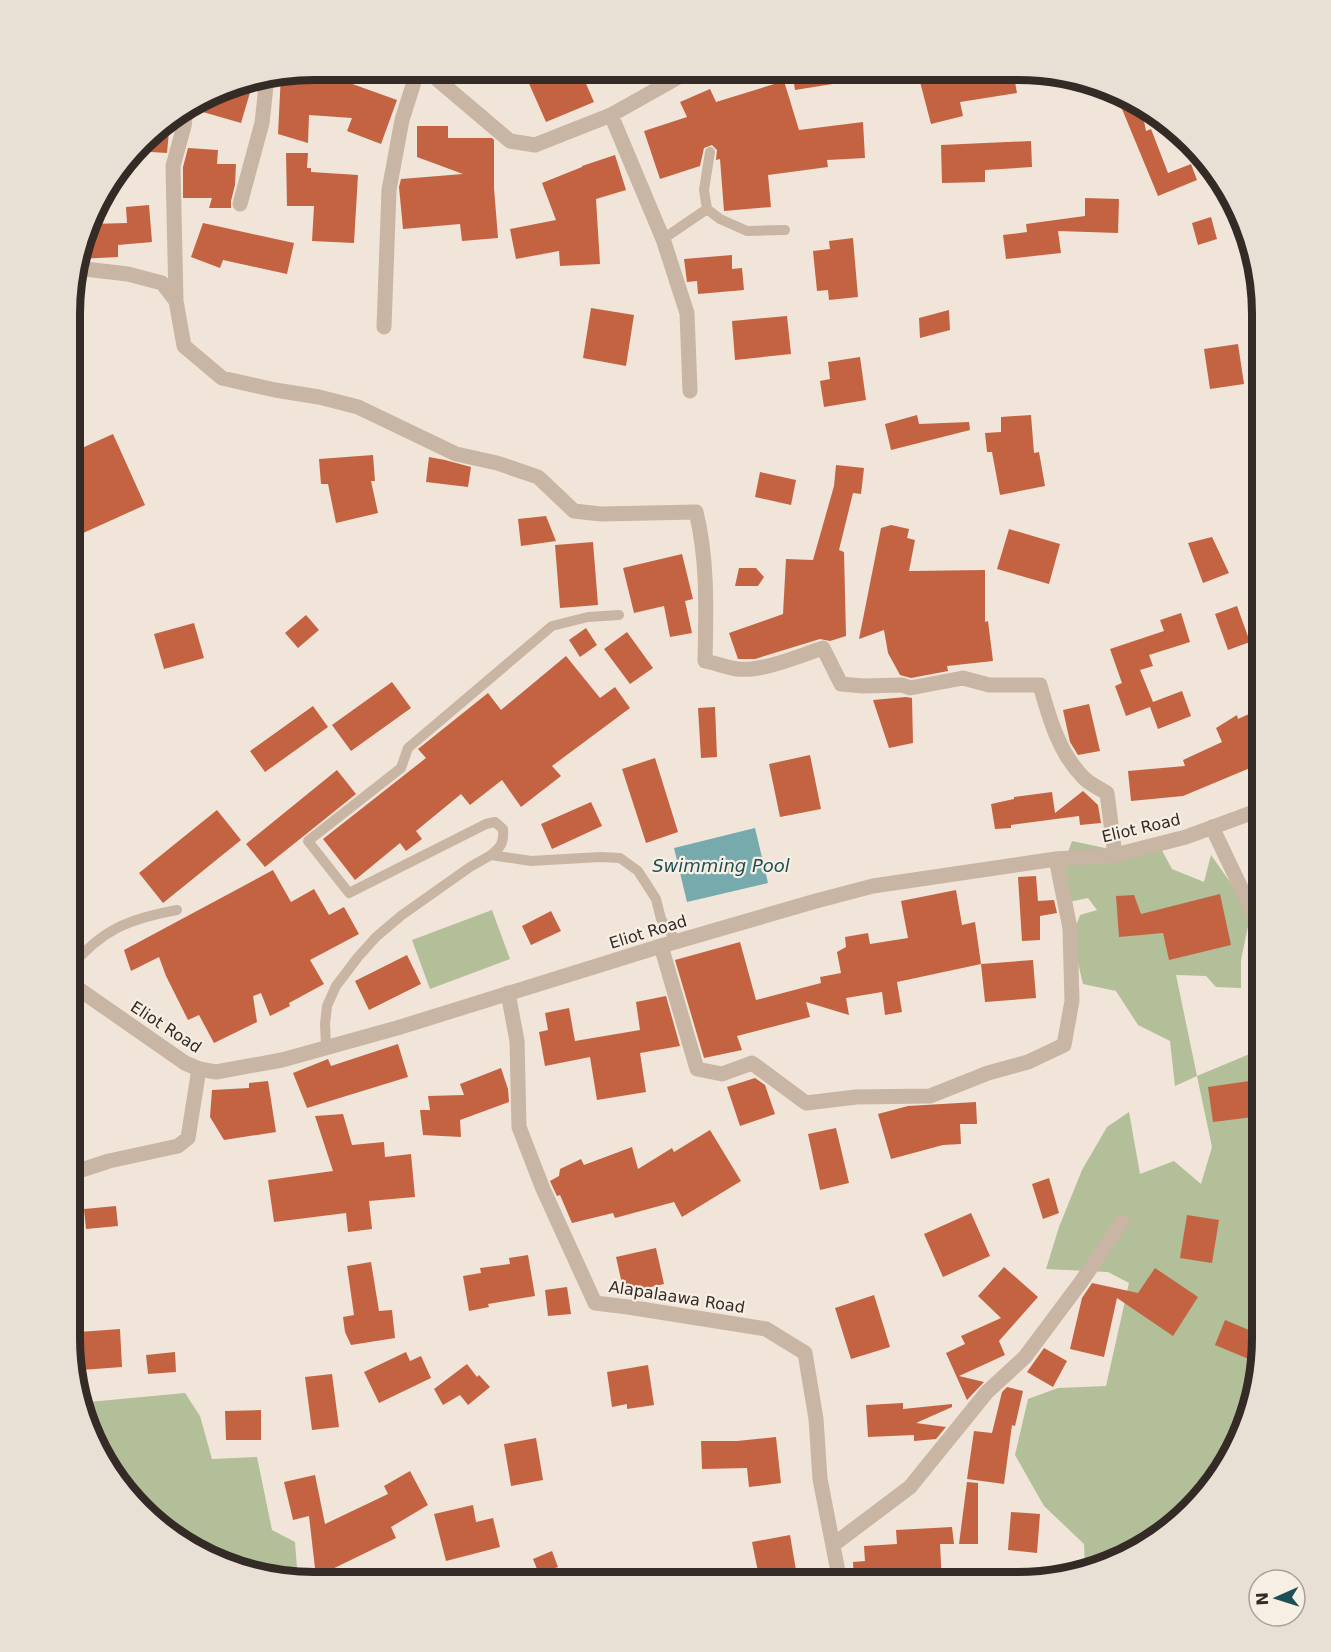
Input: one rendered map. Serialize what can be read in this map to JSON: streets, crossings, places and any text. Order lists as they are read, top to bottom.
{
  "streets": {
    "street": ["Eliot Road", "Alapalaawa Road"]
  },
  "crossings": [
    ["Eliot Road", "Alapalaawa Road"]
  ],
  "water": ["Swimming Pool"],
  "north": "left"
}
